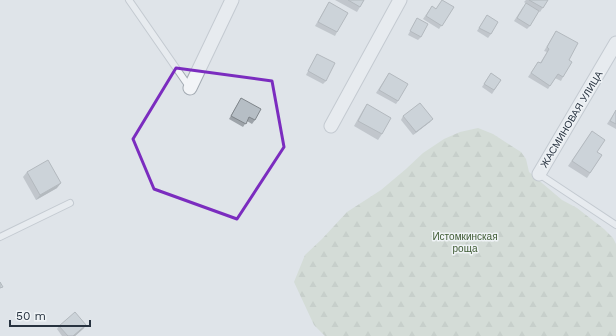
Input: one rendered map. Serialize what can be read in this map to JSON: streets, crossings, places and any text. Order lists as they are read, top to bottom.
{
  "streets": {
    "street": ["ЖАСМИНОВАЯ УЛИЦА"]
  },
  "parks": ["Истомкинская роща"],
  "scale_bar": "50 m"
}
